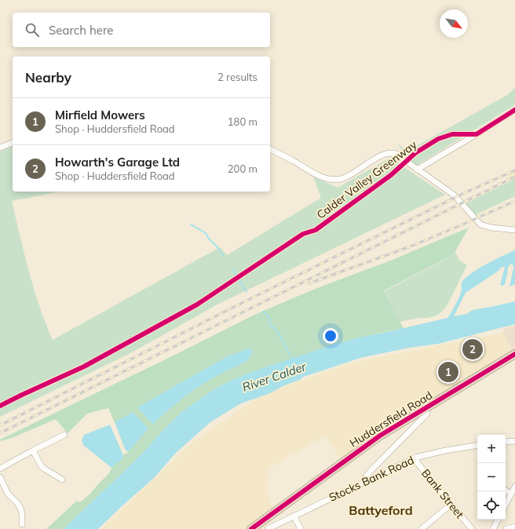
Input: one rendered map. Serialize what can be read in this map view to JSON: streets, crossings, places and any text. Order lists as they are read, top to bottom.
{
  "streets": {
    "highway": ["Huddersfield Road"],
    "street": ["Stocks Bank Road", "Bank Street"],
    "cycle path": ["Calder Valley Greenway"]
  },
  "crossings": [
    ["Stocks Bank Road", "Bank Street"]
  ],
  "districts": ["Battyeford"],
  "water": ["River Calder"],
  "north": "bottom right",
  "page": {
    "search": "Search here",
    "heading": ["Nearby", "2 results"],
    "list": [
      {
        "mark": "1",
        "name": "Mirfield Mowers",
        "note": "Shop · Huddersfield Road",
        "value": "180 m"
      },
      {
        "mark": "2",
        "name": "Howarth's Garage Ltd",
        "note": "Shop · Huddersfield Road",
        "value": "200 m"
      }
    ],
    "pins": ["2", "1"],
    "map_buttons": ["+", "−"]
  }
}
